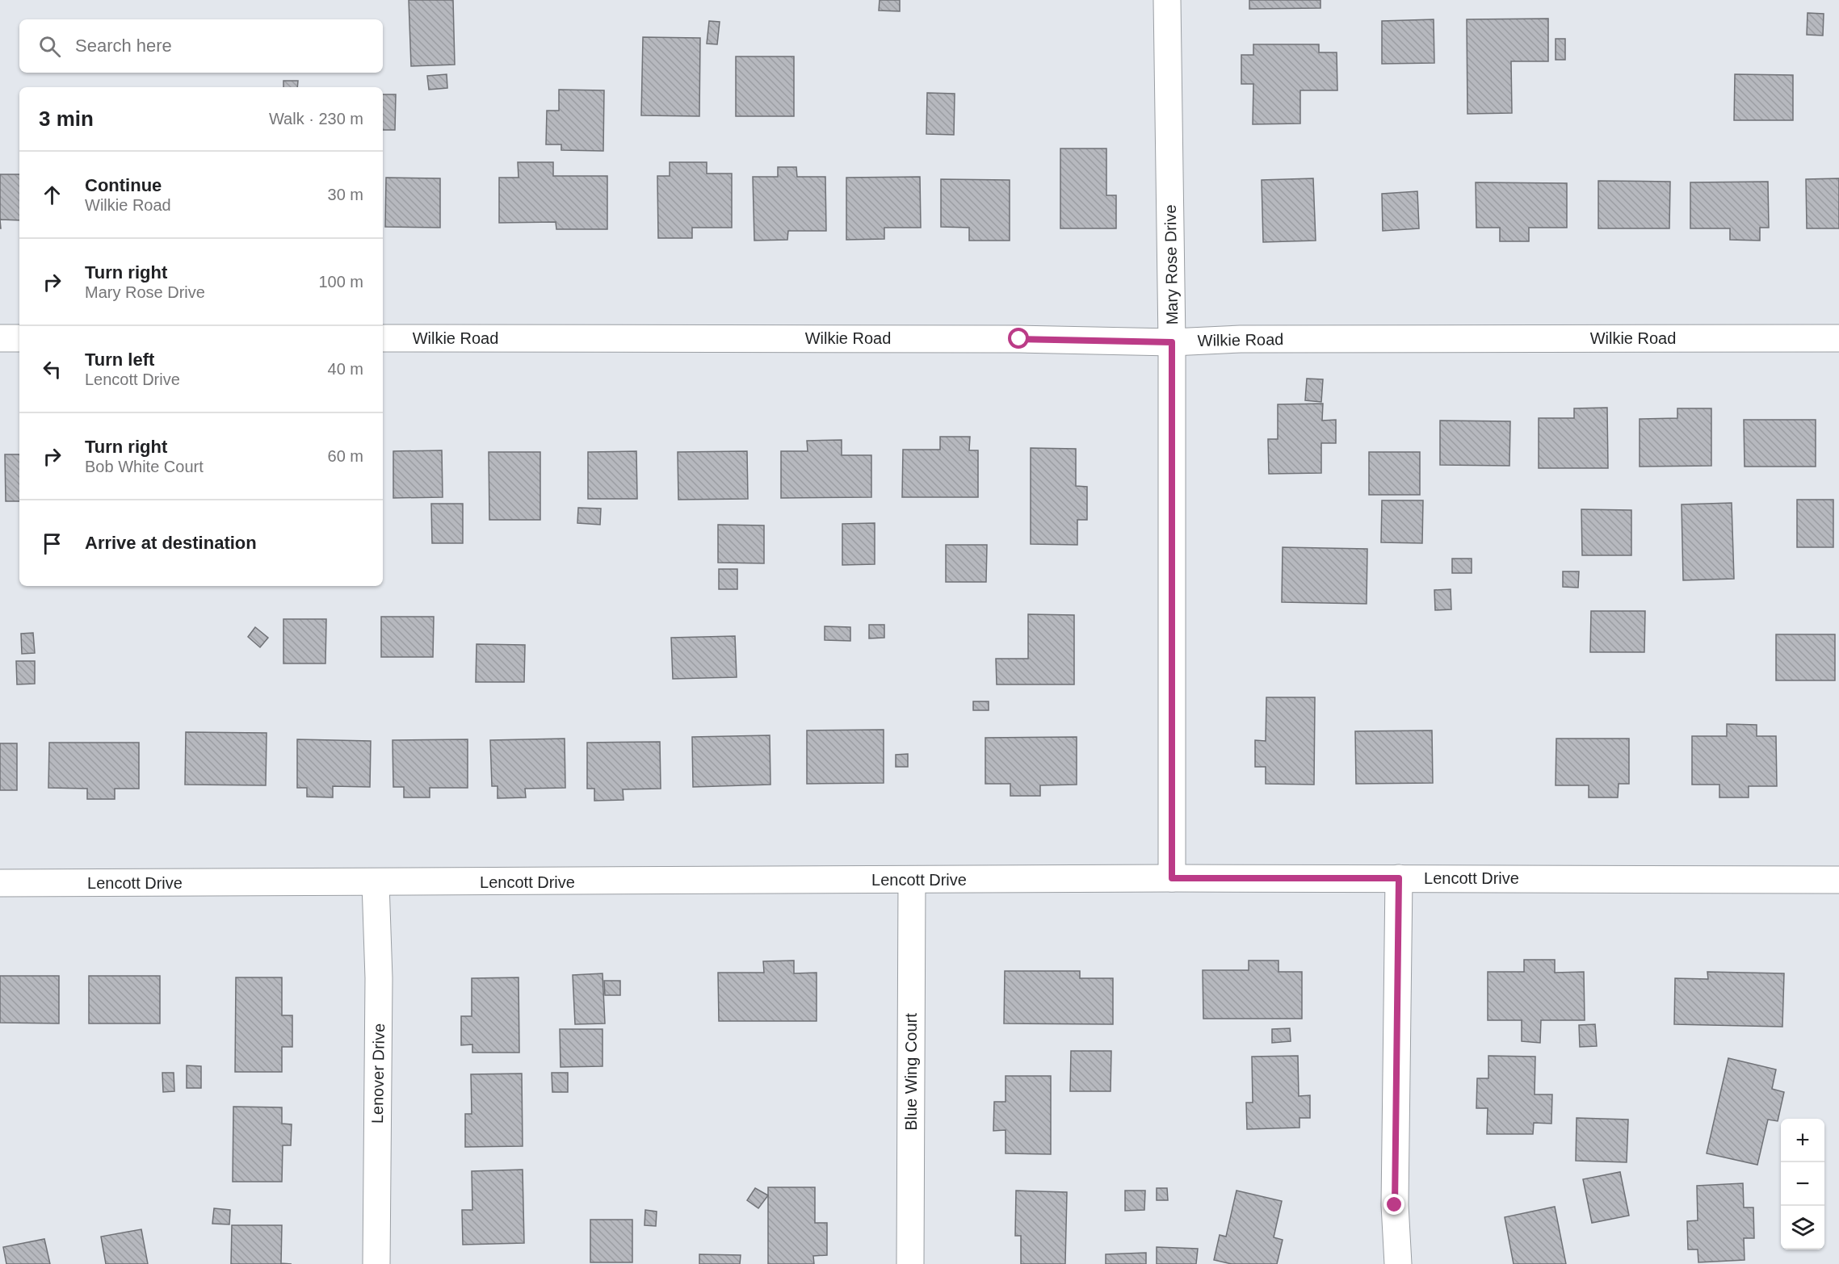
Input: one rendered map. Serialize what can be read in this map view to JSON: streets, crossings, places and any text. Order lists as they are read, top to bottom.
{
  "streets": {
    "street": [
      "Mary Rose Drive",
      "Wilkie Road",
      "Lencott Drive",
      "Blue Wing Court",
      "Lenover Drive"
    ]
  },
  "crossings": [
    ["Mary Rose Drive", "Wilkie Road"],
    ["Mary Rose Drive", "Lencott Drive"],
    ["Lencott Drive", "Blue Wing Court"],
    ["Lencott Drive", "Lenover Drive"]
  ],
  "page": {
    "search": "Search here",
    "heading": ["3 min", "Walk · 230 m"],
    "list": [
      ["Continue", "Wilkie Road", "30 m"],
      ["Turn right", "Mary Rose Drive", "100 m"],
      ["Turn left", "Lencott Drive", "40 m"],
      ["Turn right", "Bob White Court", "60 m"],
      "Arrive at destination"
    ],
    "map_buttons": ["+", "−"]
  }
}
